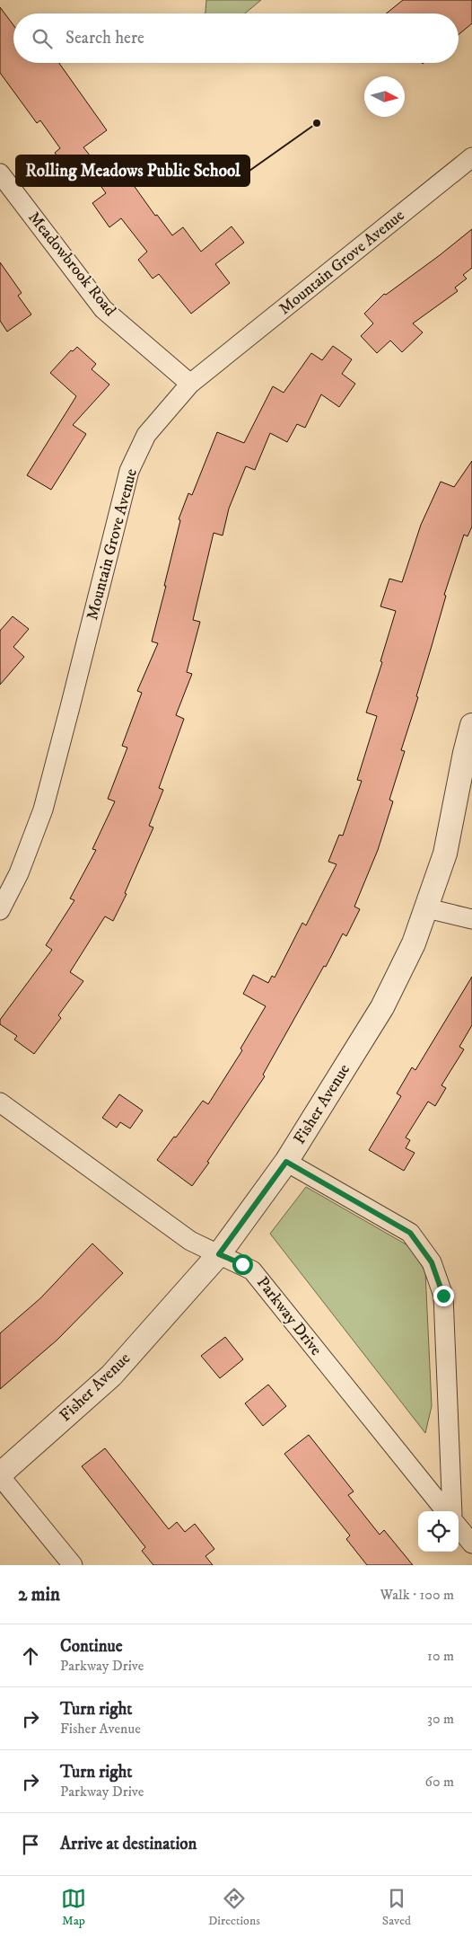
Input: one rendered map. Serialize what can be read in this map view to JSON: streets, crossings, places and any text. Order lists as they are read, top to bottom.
{
  "streets": {
    "street": [
      "Mountain Grove Avenue",
      "Meadowbrook Road",
      "Fisher Avenue",
      "Parkway Drive"
    ]
  },
  "crossings": [
    ["Mountain Grove Avenue", "Meadowbrook Road"],
    ["Fisher Avenue", "Parkway Drive"]
  ],
  "places": ["Rolling Meadows Public School"],
  "north": "right",
  "page": {
    "search": "Search here",
    "heading": ["2 min", "Walk · 100 m"],
    "list": [
      ["Continue", "Parkway Drive", "10 m"],
      ["Turn right", "Fisher Avenue", "30 m"],
      ["Turn right", "Parkway Drive", "60 m"],
      "Arrive at destination"
    ],
    "nav": ["Map", "Directions", "Saved"]
  }
}
